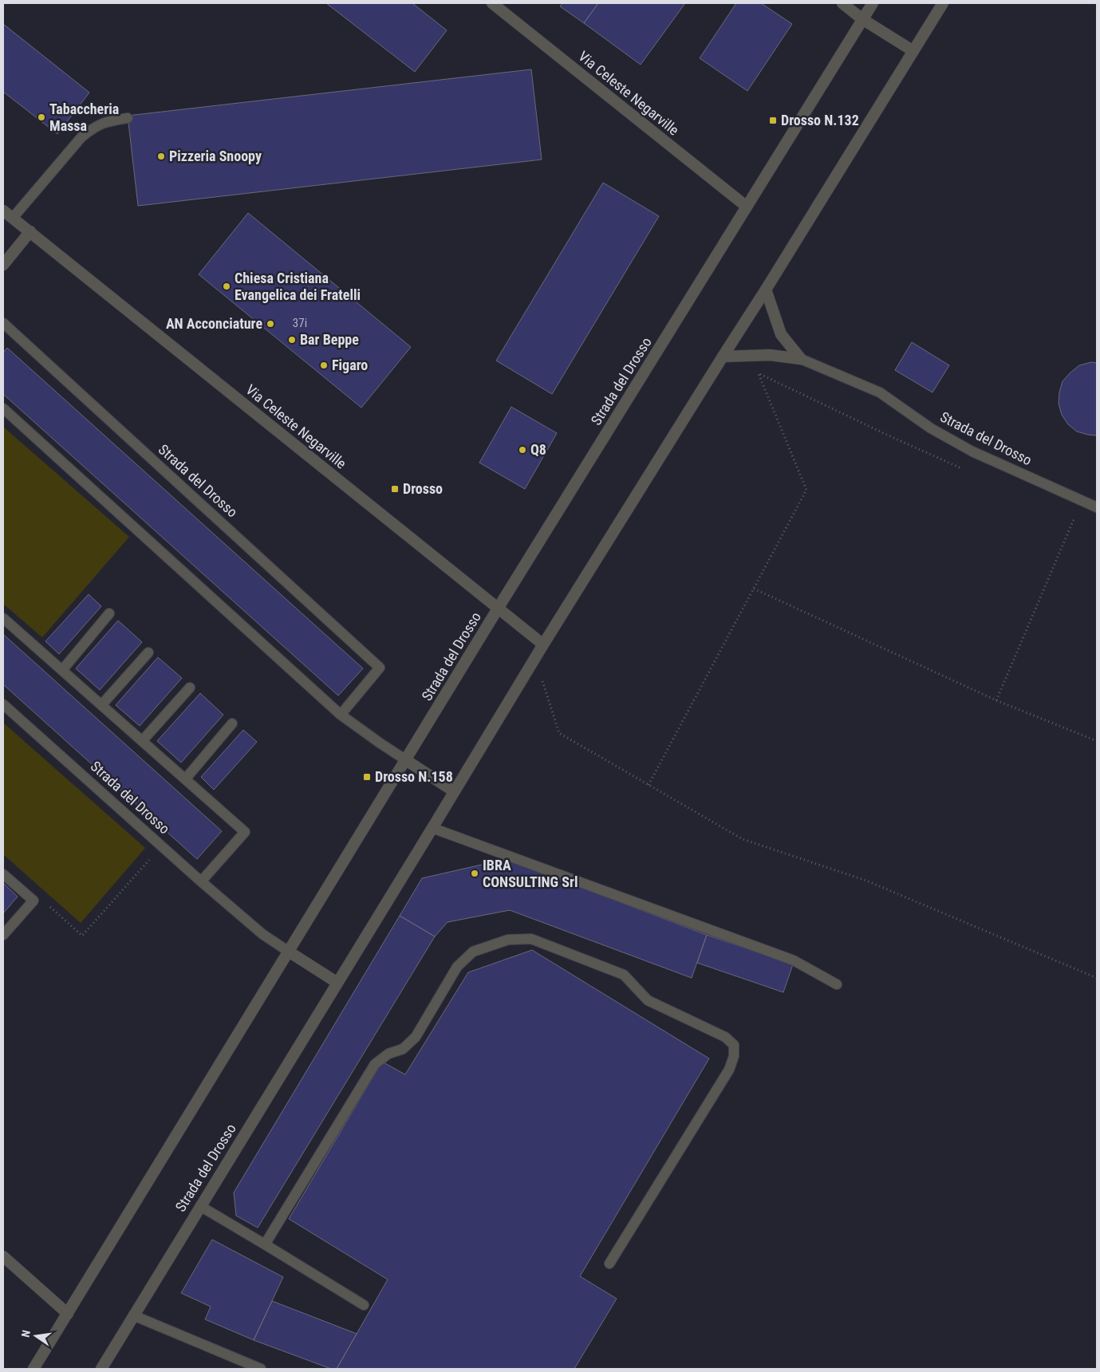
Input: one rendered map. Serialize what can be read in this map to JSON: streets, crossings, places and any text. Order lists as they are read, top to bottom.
{
  "streets": {
    "street": ["Via Celeste Negarville", "Strada del Drosso"]
  },
  "crossings": [
    ["Via Celeste Negarville", "Strada del Drosso"]
  ],
  "places": {
    "other": [
      "Tabaccheria Massa",
      "Pizzeria Snoopy",
      "Chiesa Cristiana Evangelica dei Fratelli",
      "AN Acconciature",
      "Bar Beppe",
      "Figaro",
      "Q8",
      "IBRA CONSULTING Srl"
    ],
    "transit": ["Drosso N.132", "Drosso", "Drosso N.158"]
  },
  "house_numbers": ["37i"],
  "north": "left"
}
